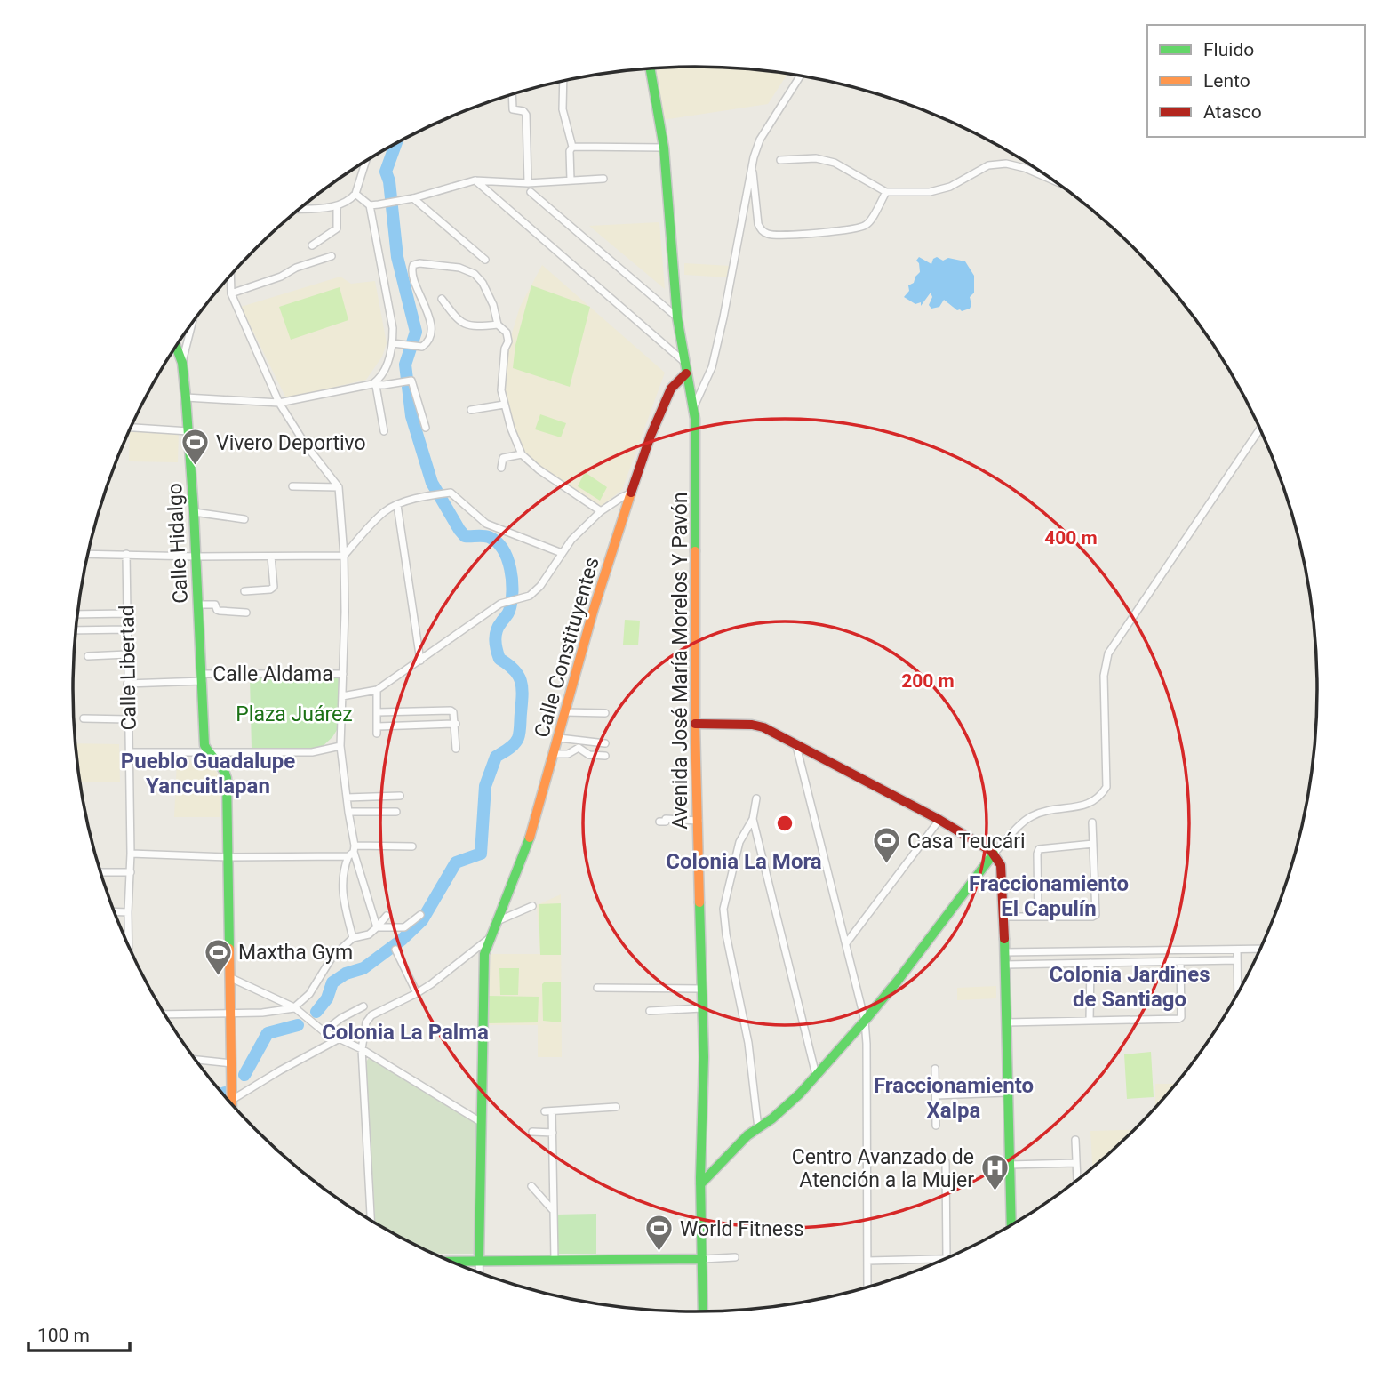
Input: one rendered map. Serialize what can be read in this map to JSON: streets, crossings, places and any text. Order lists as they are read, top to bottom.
{
  "streets": {
    "main road": ["Calle Hidalgo", "Calle Constituyentes", "Avenida José María Morelos Y Pavón"],
    "street": ["Calle Libertad", "Calle Aldama"]
  },
  "crossings": [
    ["Calle Hidalgo", "Calle Aldama"],
    ["Calle Constituyentes", "Avenida José María Morelos Y Pavón"],
    ["Calle Libertad", "Calle Aldama"]
  ],
  "districts": [
    "Pueblo Guadalupe Yancuitlapan",
    "Colonia La Mora",
    "Fraccionamiento El Capulín",
    "Colonia Jardines de Santiago",
    "Colonia La Palma",
    "Fraccionamiento Xalpa"
  ],
  "parks": ["Plaza Juárez"],
  "places": {
    "sports": [
      "Vivero Deportivo",
      "Casa Teucári",
      "Maxtha Gym",
      "World Fitness"
    ],
    "hospital": ["Centro Avanzado de Atención a la Mujer"]
  },
  "legend": ["Fluido", "Lento", "Atasco"],
  "scale_bar": "100 m",
  "rings": ["400 m", "200 m"]
}
